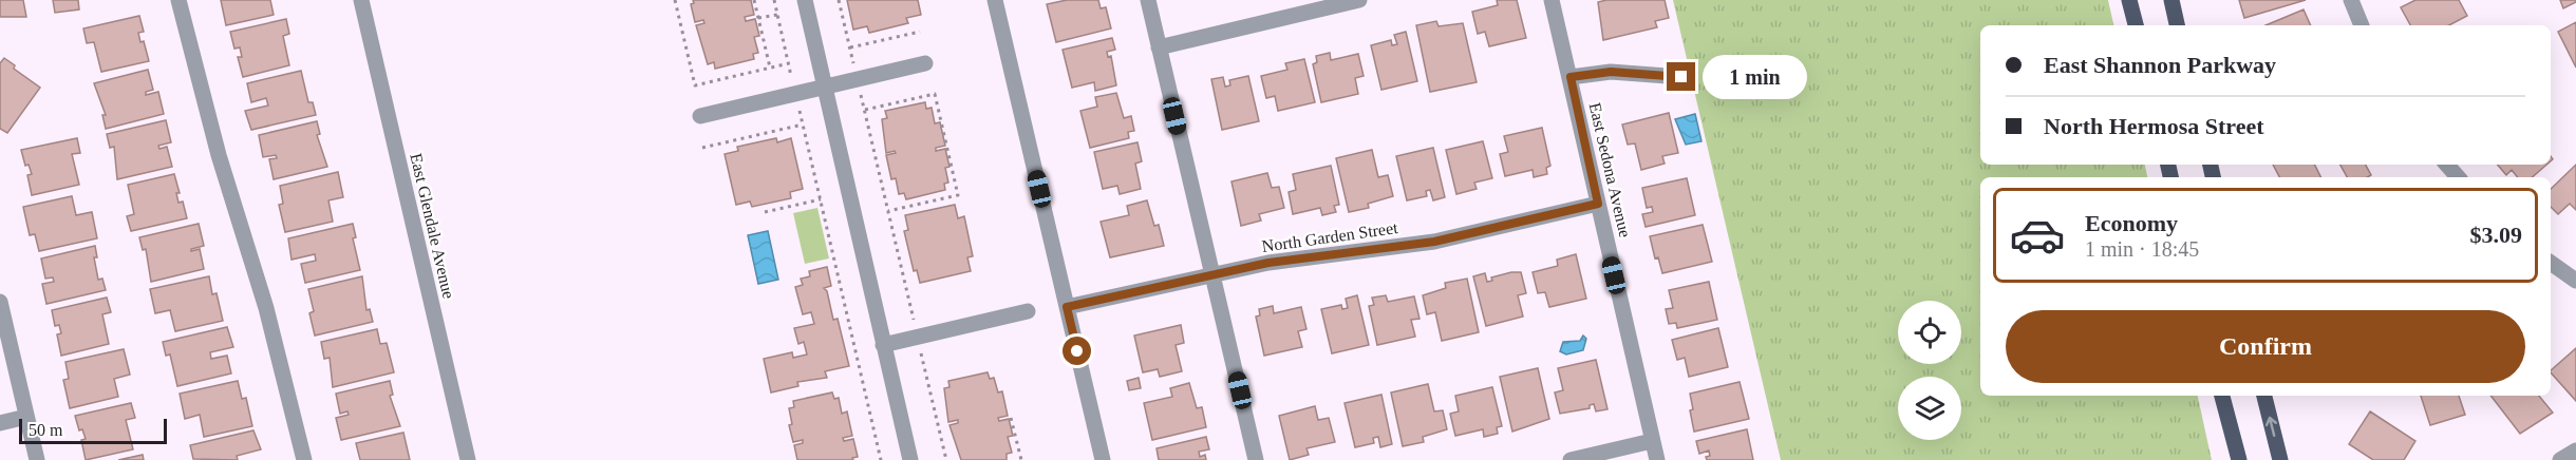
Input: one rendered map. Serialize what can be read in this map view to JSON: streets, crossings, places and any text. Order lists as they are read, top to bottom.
{
  "streets": {
    "street": ["East Sedona Avenue", "East Glendale Avenue", "North Garden Street"]
  },
  "crossings": [
    ["East Sedona Avenue", "North Garden Street"]
  ],
  "scale_bar": "50 m",
  "page": {
    "banner": ["East Shannon Parkway", "North Hermosa Street"],
    "bubble": "1 min",
    "list": [
      {
        "name": "Economy",
        "note": "1 min · 18:45",
        "value": "$3.09"
      }
    ],
    "buttons": "Confirm",
    "scale": "50 m"
  }
}
